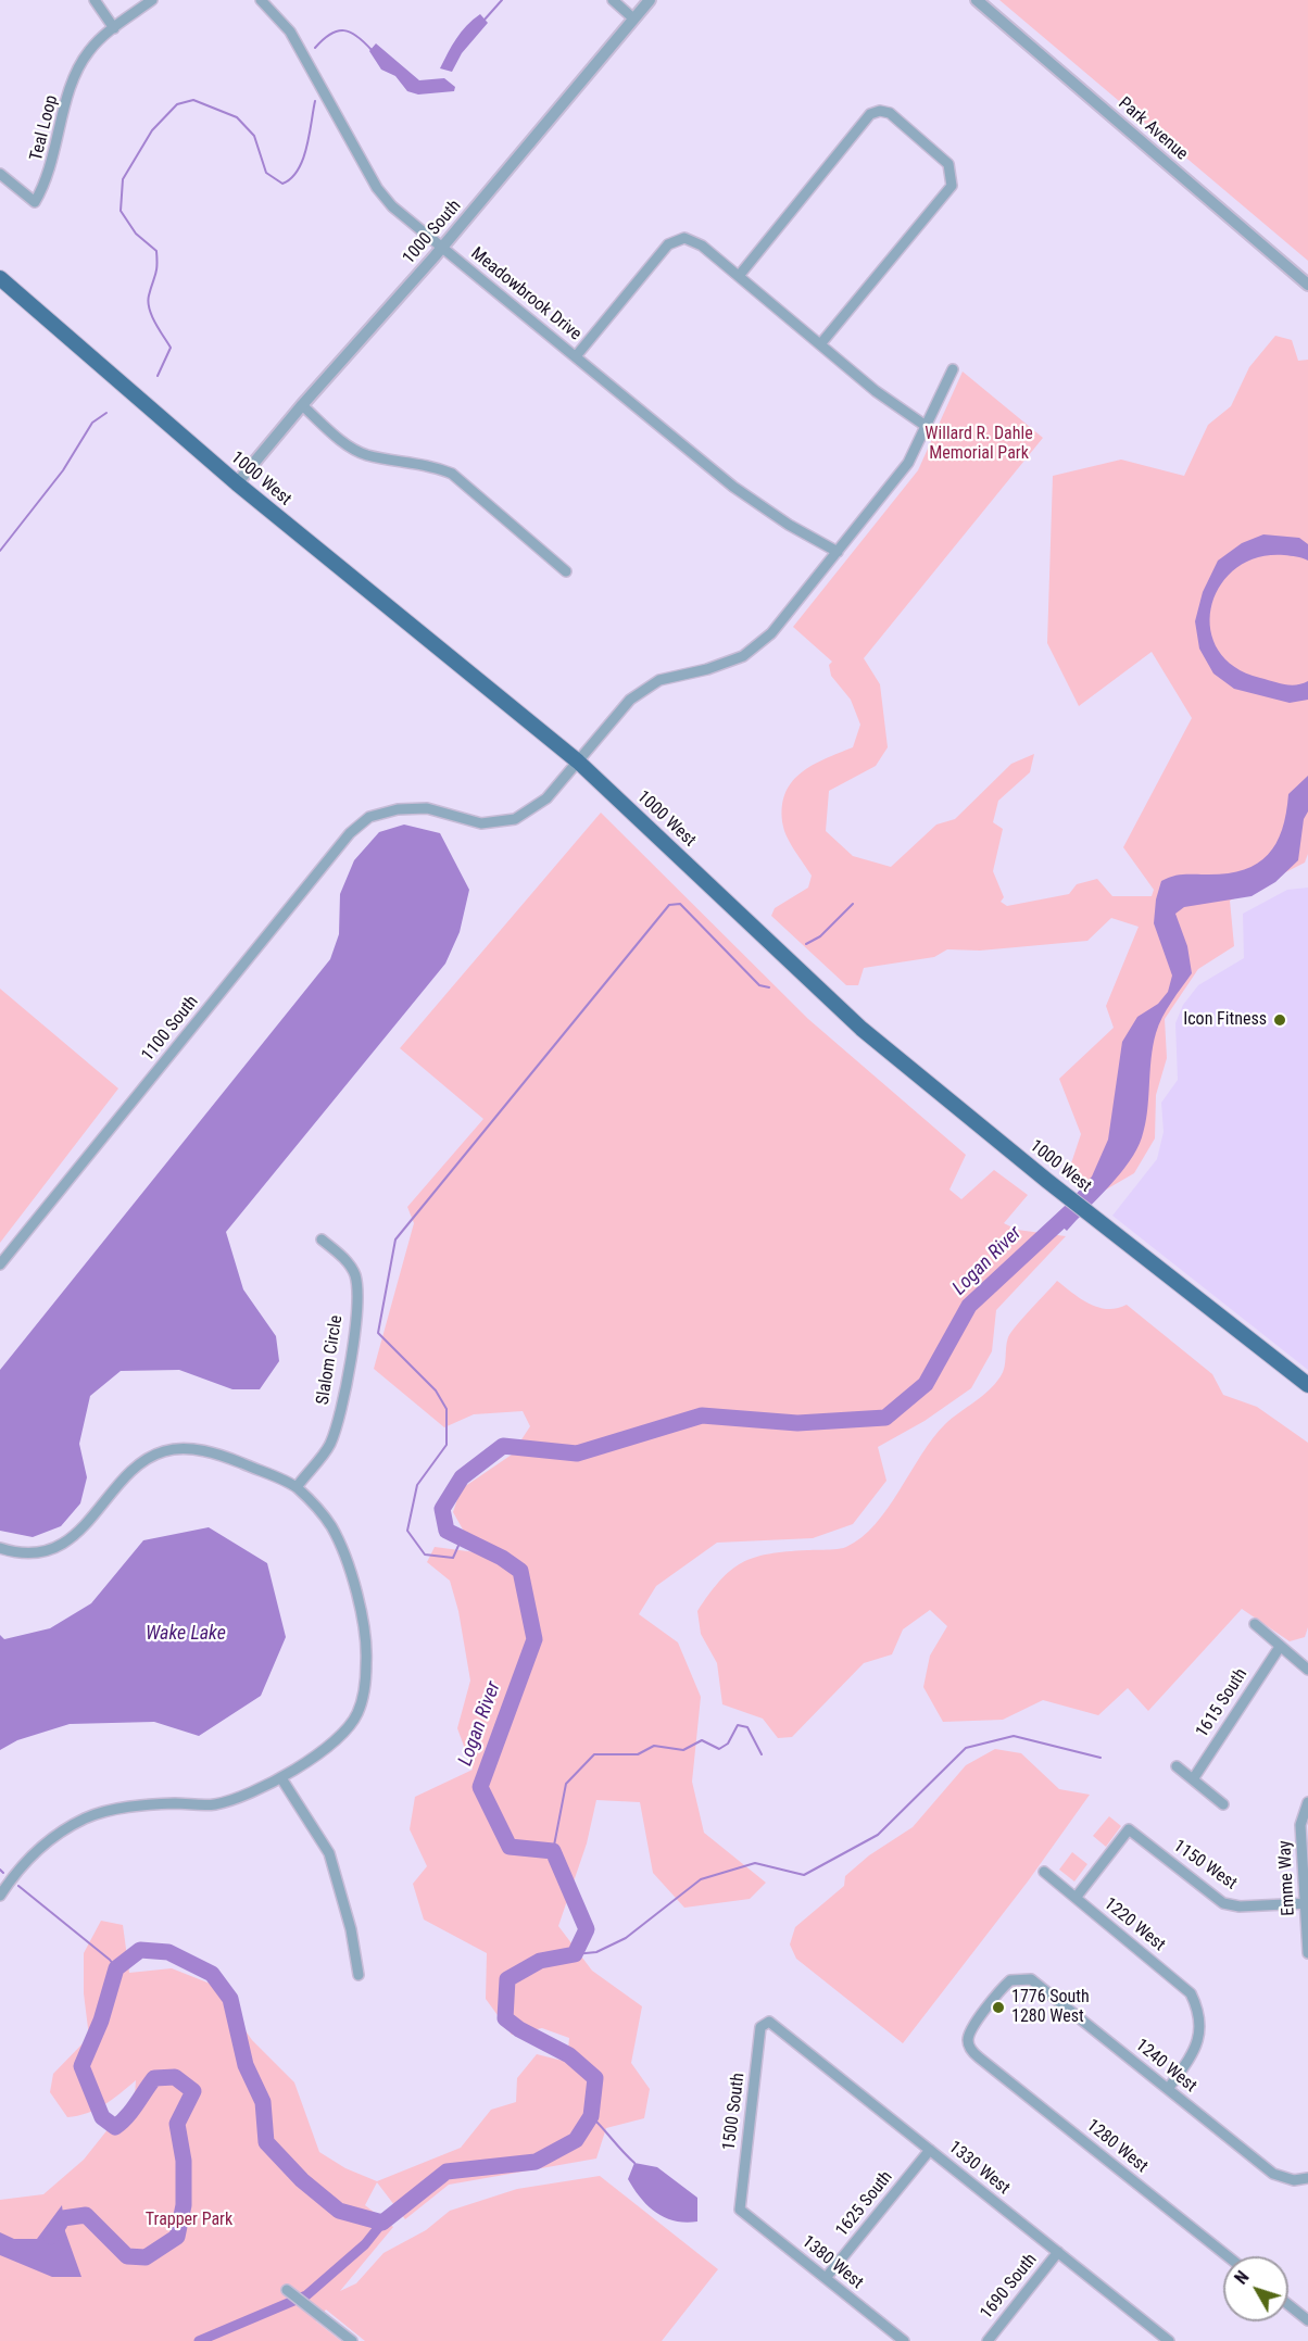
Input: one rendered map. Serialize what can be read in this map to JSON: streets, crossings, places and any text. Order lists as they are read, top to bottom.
{
  "streets": {
    "main road": ["1000 West"],
    "street": [
      "Teal Loop",
      "Park Avenue",
      "1000 South",
      "Meadowbrook Drive",
      "1100 South",
      "Slalom Circle",
      "1615 South",
      "1150 West",
      "Emme Way",
      "1220 West",
      "1240 West",
      "1500 South",
      "1280 West",
      "1330 West",
      "1625 South",
      "1380 West",
      "1690 South"
    ]
  },
  "crossings": [
    ["1000 South", "Meadowbrook Drive"],
    ["1000 South", "1000 West"],
    ["1000 West", "1100 South"],
    ["1150 West", "Emme Way"],
    ["1150 West", "1220 West"],
    ["1220 West", "1240 West"],
    ["1240 West", "1280 West"],
    ["1500 South", "1330 West"],
    ["1500 South", "1380 West"],
    ["1330 West", "1625 South"],
    ["1330 West", "1690 South"],
    ["1625 South", "1380 West"]
  ],
  "water": ["Logan River", "Wake Lake"],
  "parks": ["Willard R. Dahle Memorial Park", "Trapper Park"],
  "places": ["Icon Fitness", "1776 South 1280 West"],
  "north": "top left"
}
